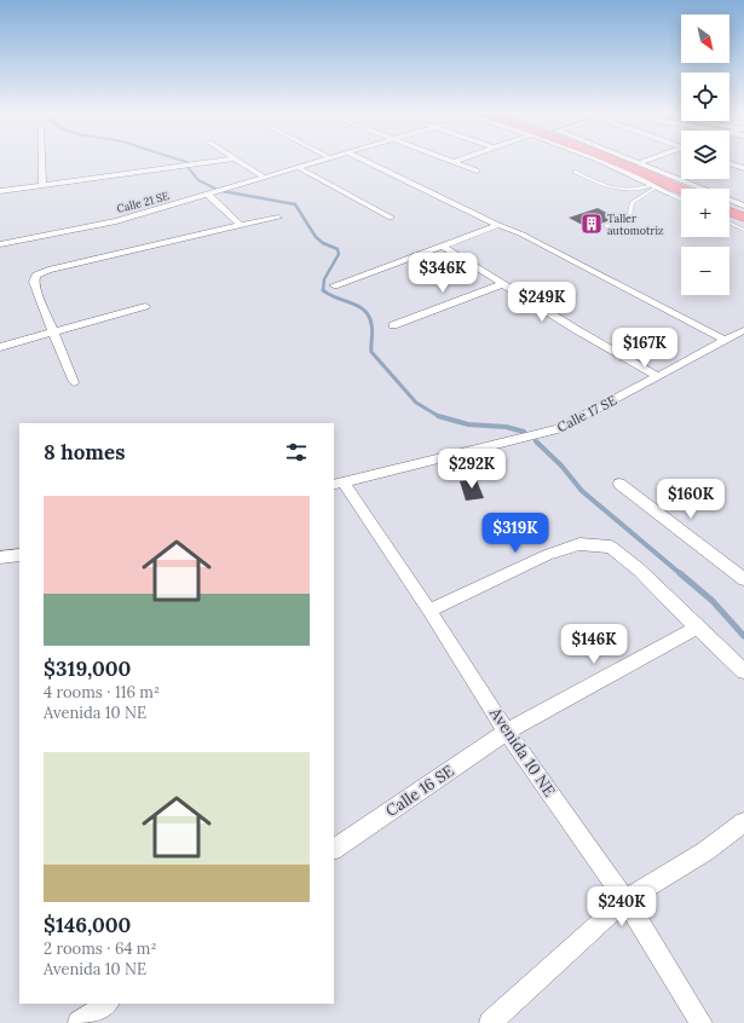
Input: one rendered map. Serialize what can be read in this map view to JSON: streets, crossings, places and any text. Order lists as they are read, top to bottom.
{
  "streets": {
    "street": [
      "Calle 21 SE",
      "Calle 17 SE",
      "Avenida 10 NE",
      "Calle 16 SE"
    ]
  },
  "crossings": [
    ["Calle 17 SE", "Avenida 10 NE"],
    ["Avenida 10 NE", "Calle 16 SE"]
  ],
  "places": {
    "building": ["Taller automotriz"]
  },
  "north": "bottom right",
  "page": {
    "map_buttons": ["+", "−"],
    "price": [
      "$346K",
      "$249K",
      "$167K",
      "$292K",
      "$160K",
      "$319K",
      "$146K",
      "$240K"
    ],
    "heading": "8 homes",
    "list": [
      {
        "name": "$319,000",
        "note": "4 rooms · 116 m² · Avenida 10 NE"
      },
      {
        "name": "$146,000",
        "note": "2 rooms · 64 m² · Avenida 10 NE"
      }
    ]
  }
}
